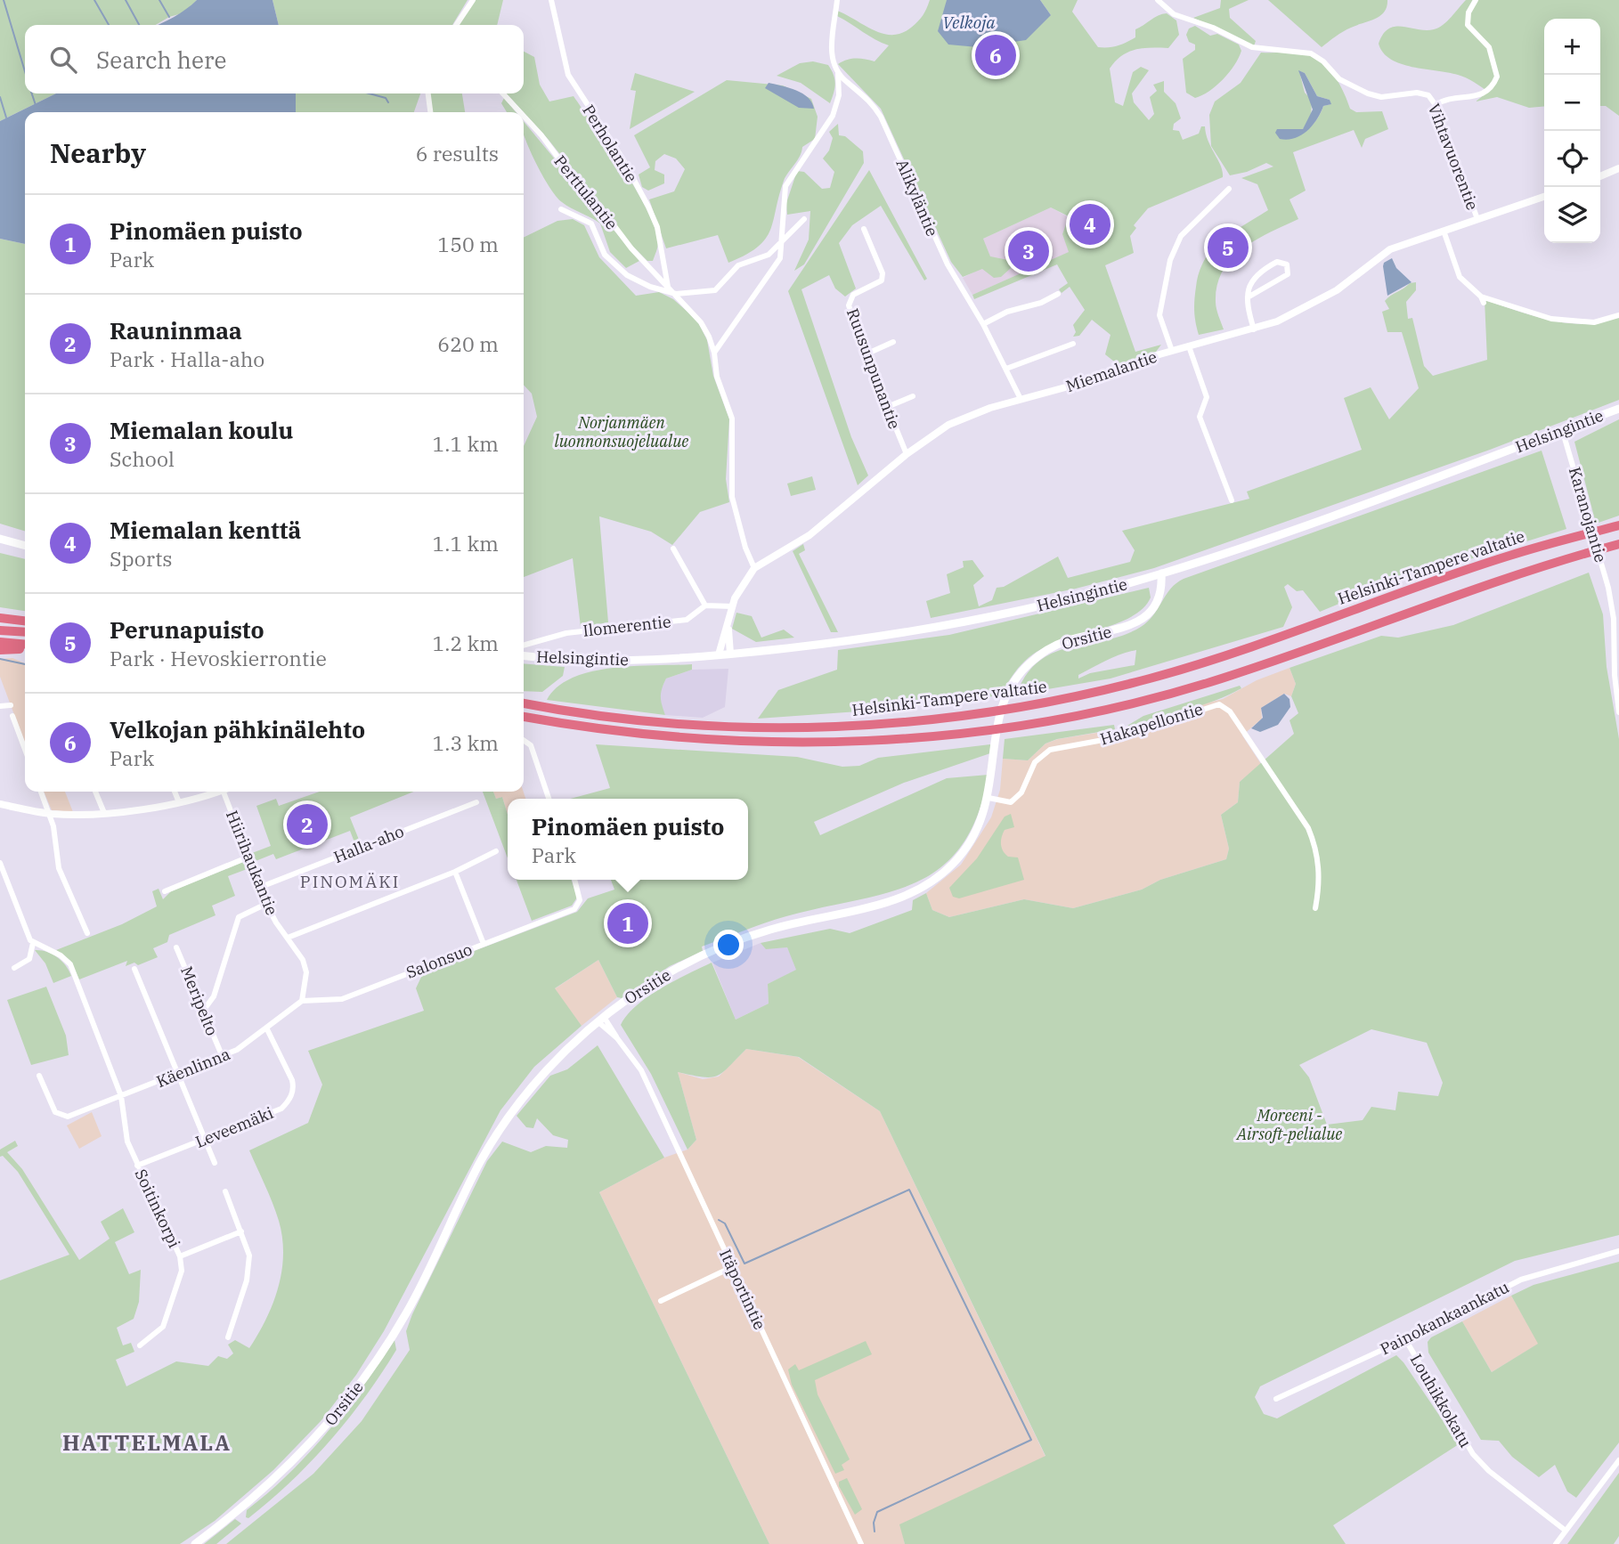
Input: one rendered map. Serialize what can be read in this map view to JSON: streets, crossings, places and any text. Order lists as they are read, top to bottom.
{
  "streets": {
    "highway": ["Helsinki-Tampere valtatie"],
    "main road": ["Helsingintie", "Orsitie"],
    "street": [
      "Perholantie",
      "Vihtavuorentie",
      "Perttulantie",
      "Alikyläntie",
      "Ruusunpunantie",
      "Miemalantie",
      "Karanojantie",
      "Ilomerentie",
      "Hakapellontie",
      "Halla-aho",
      "Hiirihaukantie",
      "Salonsuo",
      "Meripelto",
      "Käenlinna",
      "Leveemäki",
      "Soitinkorpi",
      "Itäportintie",
      "Painokankaankatu",
      "Louhikkokatu"
    ]
  },
  "crossings": [
    ["Perholantie", "Perttulantie"],
    ["Vihtavuorentie", "Miemalantie"],
    ["Perttulantie", "Miemalantie"],
    ["Alikyläntie", "Miemalantie"],
    ["Ruusunpunantie", "Miemalantie"],
    ["Miemalantie", "Helsingintie"],
    ["Helsingintie", "Karanojantie"],
    ["Helsingintie", "Orsitie"],
    ["Orsitie", "Hakapellontie"],
    ["Orsitie", "Itäportintie"],
    ["Halla-aho", "Hiirihaukantie"],
    ["Hiirihaukantie", "Salonsuo"],
    ["Hiirihaukantie", "Käenlinna"],
    ["Salonsuo", "Käenlinna"],
    ["Meripelto", "Käenlinna"],
    ["Käenlinna", "Leveemäki"],
    ["Käenlinna", "Soitinkorpi"],
    ["Leveemäki", "Soitinkorpi"],
    ["Painokankaankatu", "Louhikkokatu"]
  ],
  "districts": ["PINOMÄKI", "HATTELMALA"],
  "water": ["Velkoja"],
  "parks": ["Norjanmäen luonnonsuojelualue", "Moreeni - Airsoft-pelialue"],
  "page": {
    "map_buttons": ["+", "−"],
    "search": "Search here",
    "pins": [
      "6",
      "4",
      "5",
      "3",
      "2",
      "1"
    ],
    "heading": ["Nearby", "6 results"],
    "list": [
      {
        "mark": "1",
        "name": "Pinomäen puisto",
        "note": "Park",
        "value": "150 m"
      },
      {
        "mark": "2",
        "name": "Rauninmaa",
        "note": "Park · Halla-aho",
        "value": "620 m"
      },
      {
        "mark": "3",
        "name": "Miemalan koulu",
        "note": "School",
        "value": "1.1 km"
      },
      {
        "mark": "4",
        "name": "Miemalan kenttä",
        "note": "Sports",
        "value": "1.1 km"
      },
      {
        "mark": "5",
        "name": "Perunapuisto",
        "note": "Park · Hevoskierrontie",
        "value": "1.2 km"
      },
      {
        "mark": "6",
        "name": "Velkojan pähkinälehto",
        "note": "Park",
        "value": "1.3 km"
      }
    ],
    "popup": ["Pinomäen puisto", "Park"]
  }
}
